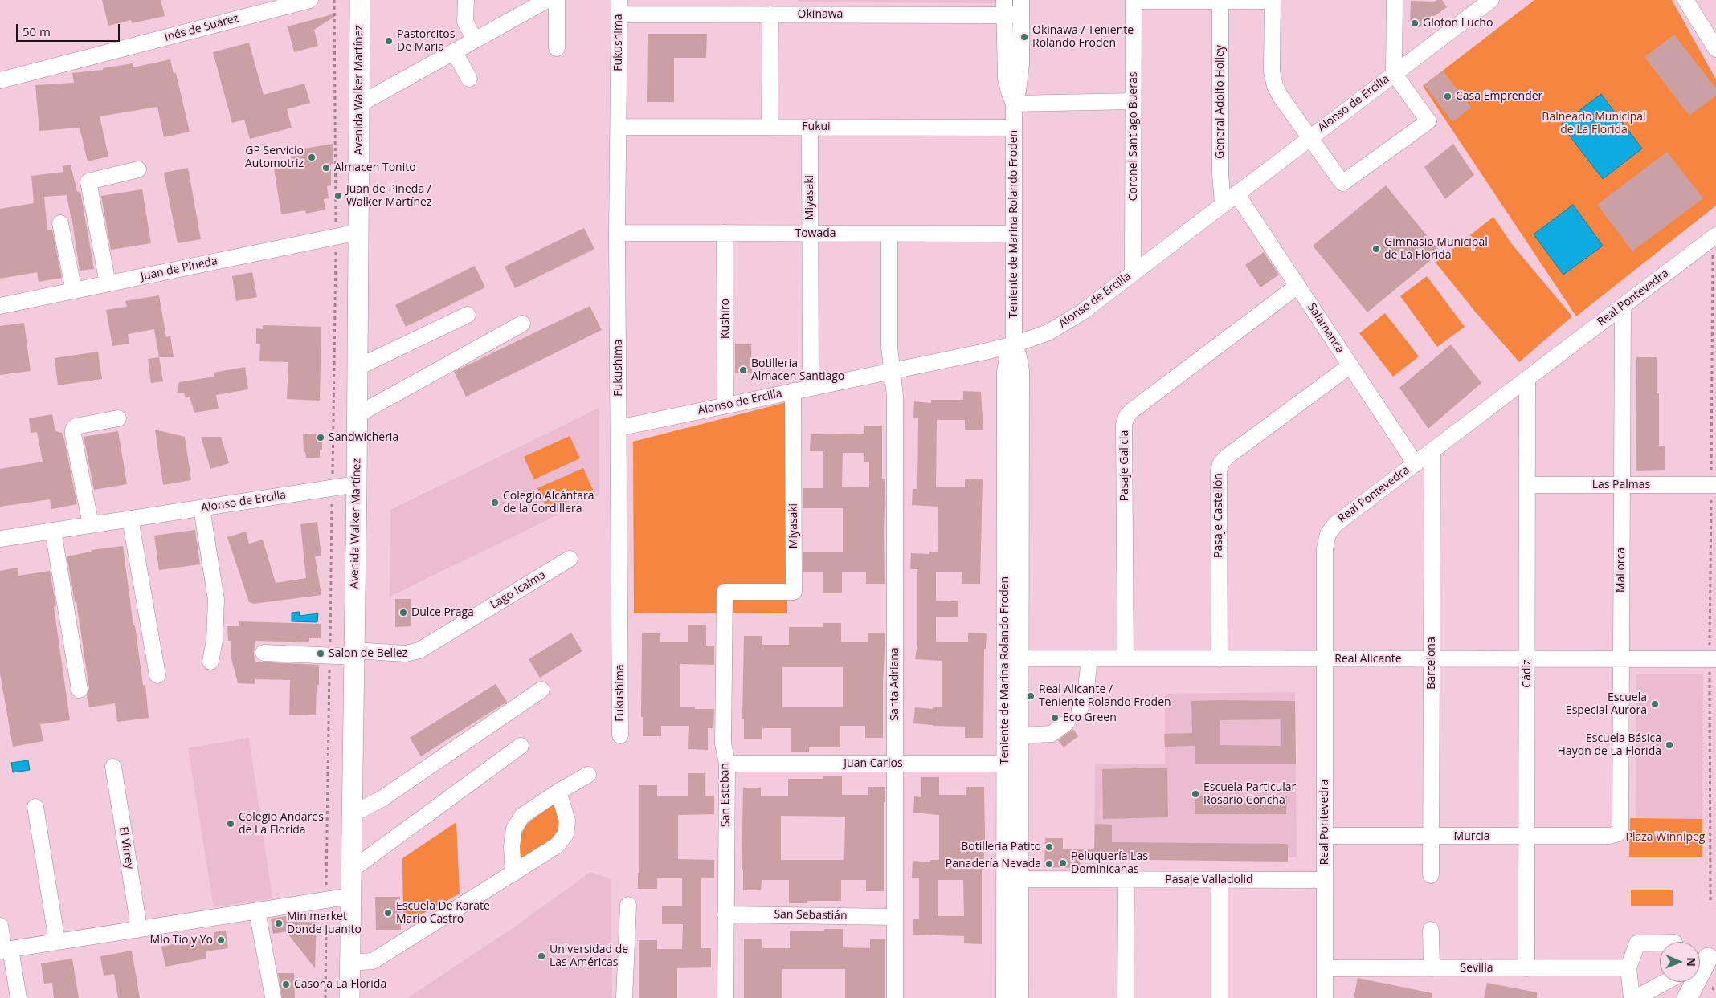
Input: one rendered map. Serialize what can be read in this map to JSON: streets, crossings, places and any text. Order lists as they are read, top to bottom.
{
  "streets": {
    "main road": ["Avenida Walker Martínez"],
    "street": [
      "Okinawa",
      "Inés de Suárez",
      "Fukushima",
      "General Adolfo Holley",
      "Alonso de Ercilla",
      "Fukui",
      "Coronel Santiago Bueras",
      "Miyasaki",
      "Teniente de Marina Rolando Froden",
      "Towada",
      "Juan de Pineda",
      "Real Pontevedra",
      "Kushiro",
      "Salamanca",
      "Pasaje Galicia",
      "Las Palmas",
      "Pasaje Castellón",
      "Mallorca",
      "Lago Icalma",
      "Real Alicante",
      "Barcelona",
      "Cádiz",
      "Santa Adriana",
      "Juan Carlos",
      "San Esteban",
      "Murcia",
      "El Virrey",
      "Pasaje Valladolid",
      "San Sebastián",
      "Sevilla"
    ]
  },
  "crossings": [
    ["Okinawa", "Fukushima"],
    ["Okinawa", "Teniente de Marina Rolando Froden"],
    ["Fukushima", "Alonso de Ercilla"],
    ["Fukushima", "Fukui"],
    ["Fukushima", "Towada"],
    ["Avenida Walker Martínez", "Alonso de Ercilla"],
    ["Avenida Walker Martínez", "Juan de Pineda"],
    ["Avenida Walker Martínez", "Lago Icalma"],
    ["General Adolfo Holley", "Alonso de Ercilla"],
    ["Alonso de Ercilla", "Coronel Santiago Bueras"],
    ["Alonso de Ercilla", "Miyasaki"],
    ["Alonso de Ercilla", "Teniente de Marina Rolando Froden"],
    ["Alonso de Ercilla", "Kushiro"],
    ["Alonso de Ercilla", "Salamanca"],
    ["Alonso de Ercilla", "Santa Adriana"],
    ["Fukui", "Miyasaki"],
    ["Fukui", "Teniente de Marina Rolando Froden"],
    ["Miyasaki", "Towada"],
    ["Miyasaki", "San Esteban"],
    ["Teniente de Marina Rolando Froden", "Towada"],
    ["Teniente de Marina Rolando Froden", "Real Alicante"],
    ["Teniente de Marina Rolando Froden", "Juan Carlos"],
    ["Teniente de Marina Rolando Froden", "Pasaje Valladolid"],
    ["Towada", "Kushiro"],
    ["Towada", "Santa Adriana"],
    ["Real Pontevedra", "Salamanca"],
    ["Real Pontevedra", "Mallorca"],
    ["Real Pontevedra", "Real Alicante"],
    ["Real Pontevedra", "Barcelona"],
    ["Real Pontevedra", "Cádiz"],
    ["Real Pontevedra", "Murcia"],
    ["Real Pontevedra", "Pasaje Valladolid"],
    ["Real Pontevedra", "Sevilla"],
    ["Salamanca", "Pasaje Galicia"],
    ["Salamanca", "Pasaje Castellón"],
    ["Pasaje Galicia", "Real Alicante"],
    ["Las Palmas", "Mallorca"],
    ["Las Palmas", "Cádiz"],
    ["Pasaje Castellón", "Real Alicante"],
    ["Mallorca", "Real Alicante"],
    ["Mallorca", "Murcia"],
    ["Real Alicante", "Barcelona"],
    ["Real Alicante", "Cádiz"],
    ["Barcelona", "Murcia"],
    ["Cádiz", "Murcia"],
    ["Cádiz", "Sevilla"],
    ["Santa Adriana", "Juan Carlos"],
    ["Santa Adriana", "San Sebastián"],
    ["Juan Carlos", "San Esteban"],
    ["San Esteban", "San Sebastián"]
  ],
  "parks": ["Balneario Municipal de La Florida", "Plaza Winnipeg"],
  "places": [
    "Gloton Lucho",
    "Okinawa / Teniente Rolando Froden",
    "Pastorcitos De Maria",
    "Casa Emprender",
    "GP Servicio Automotriz",
    "Almacen Tonito",
    "Juan de Pineda / Walker Martínez",
    "Gimnasio Municipal de La Florida",
    "Botilleria Almacen Santiago",
    "Sandwicheria",
    "Colegio Alcántara de la Cordillera",
    "Dulce Praga",
    "Salon de Bellez",
    "Real Alicante / Teniente Rolando Froden",
    "Escuela Especial Aurora",
    "Eco Green",
    "Escuela Básica Haydn de La Florida",
    "Escuela Particular Rosario Concha",
    "Colegio Andares de La Florida",
    "Botilleria Patito",
    "Peluquería Las Dominicanas",
    "Panadería Nevada",
    "Escuela De Karate Mario Castro",
    "Minimarket Donde Juanito",
    "Mio Tío y Yo",
    "Universidad de Las Américas",
    "Casona La Florida"
  ],
  "scale_bar": "50 m",
  "north": "right"
}
